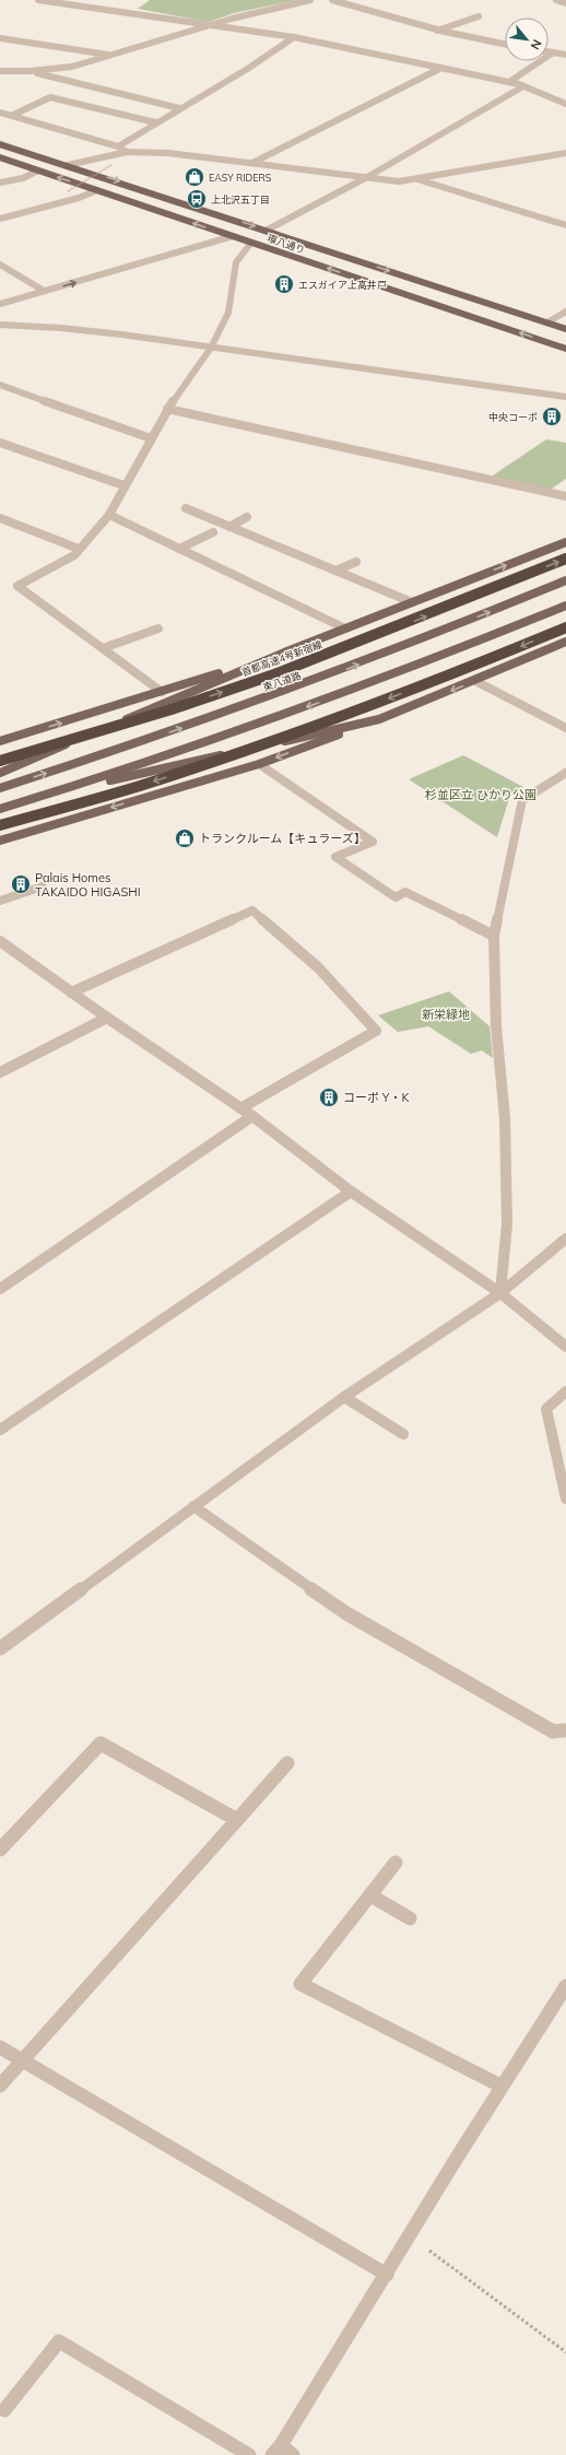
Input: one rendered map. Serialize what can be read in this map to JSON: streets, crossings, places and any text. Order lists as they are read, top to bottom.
{
  "streets": {
    "highway": ["首都高速4号新宿線"],
    "main road": ["環八通り", "東八道路"]
  },
  "parks": ["杉並区立 ひかり公園", "新栄緑地"],
  "places": {
    "shop": ["EASY RIDERS", "トランクルーム【キュラーズ】"],
    "bus stop": ["上北沢五丁目"],
    "building": [
      "エスガイア上高井戸",
      "中央コーポ",
      "Palais Homes TAKAIDO HIGASHI",
      "コーポ Y・K"
    ]
  },
  "north": "bottom right"
}
